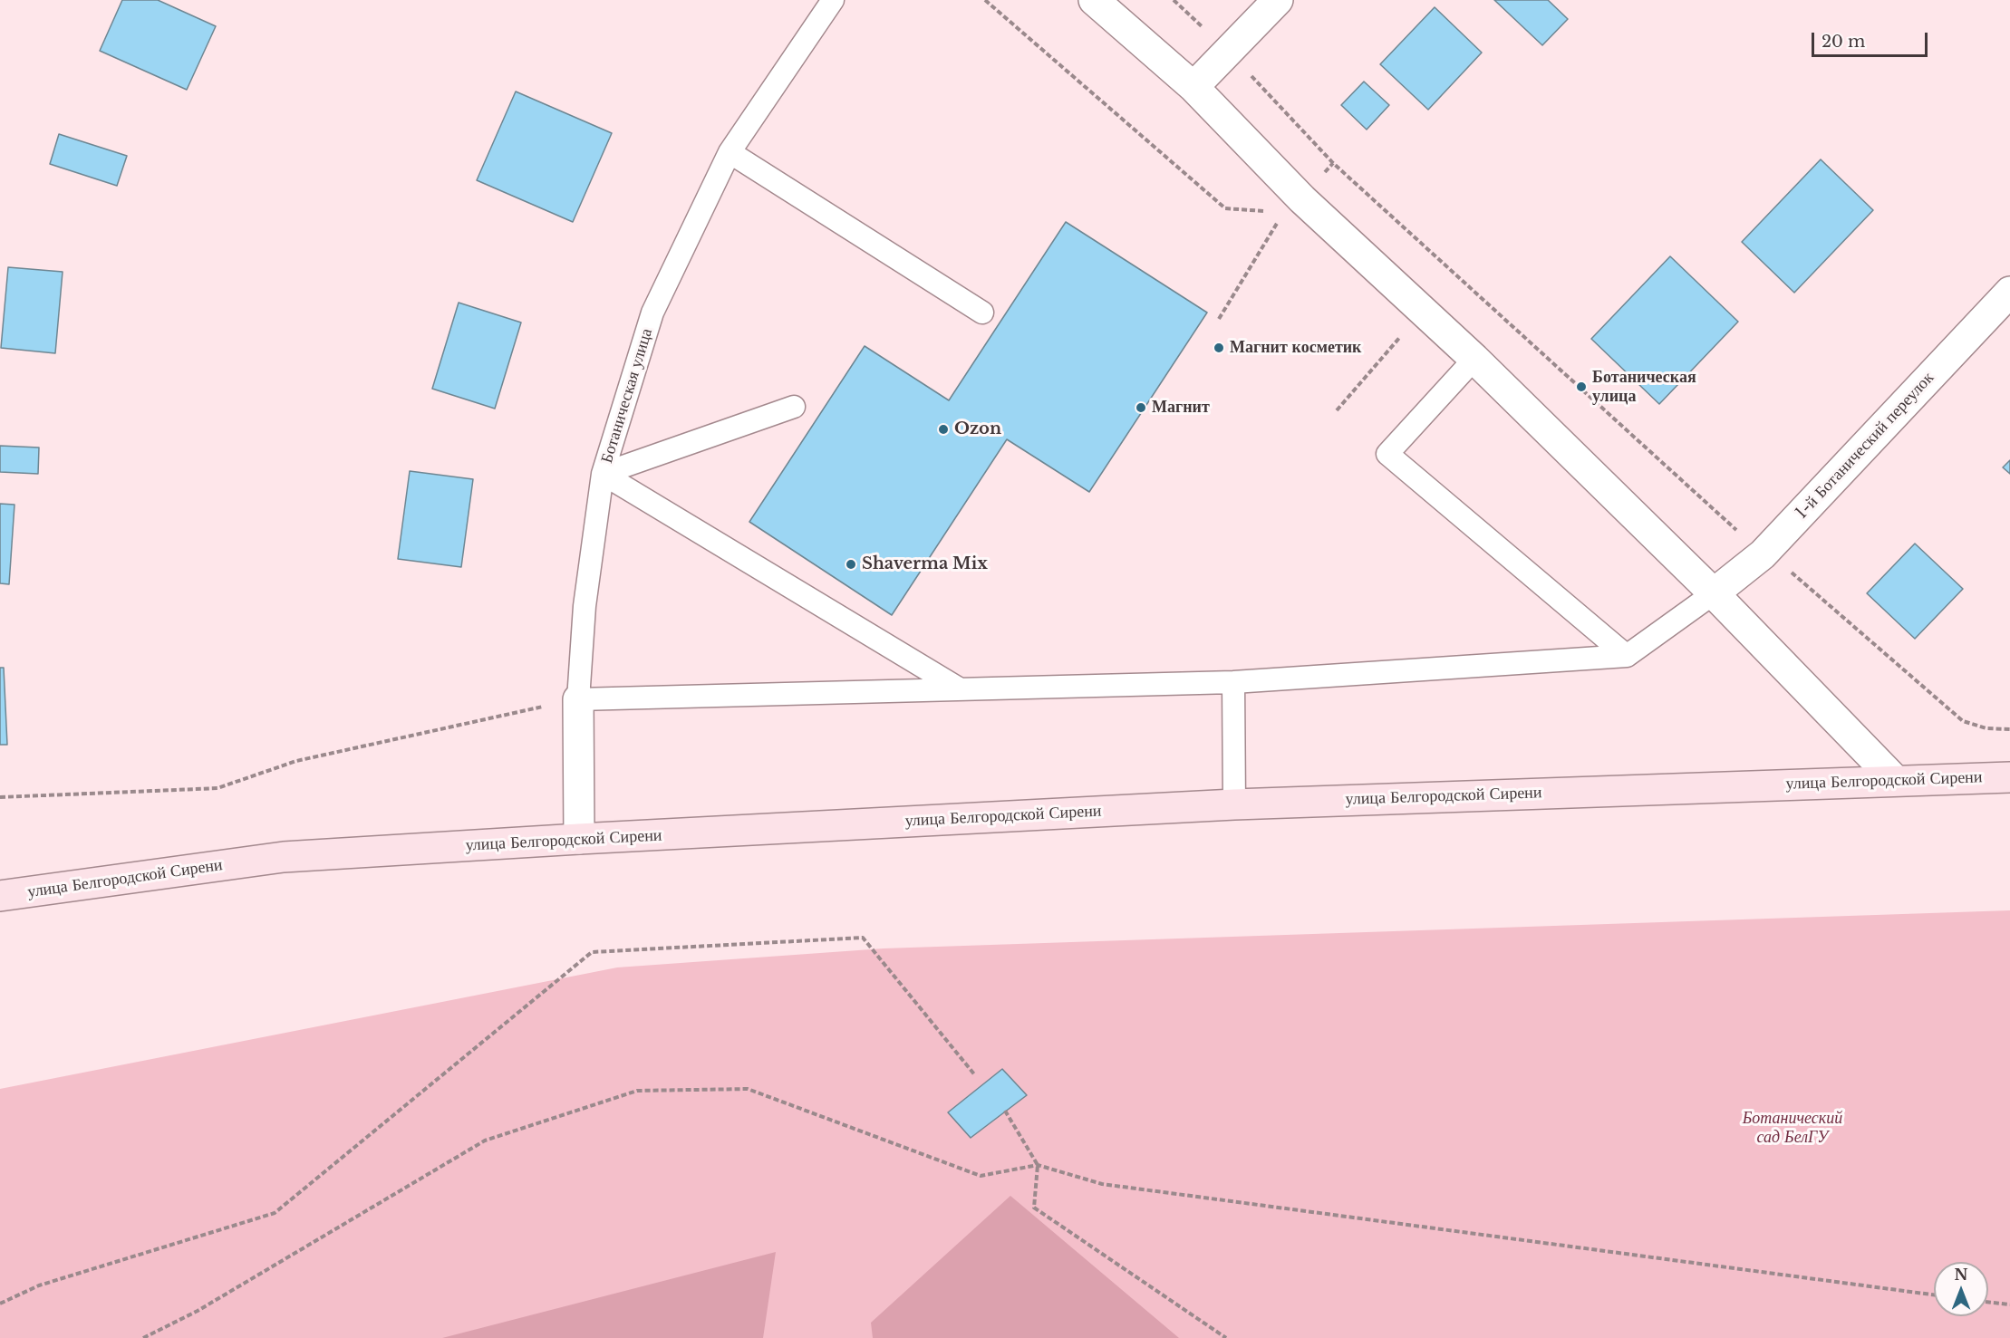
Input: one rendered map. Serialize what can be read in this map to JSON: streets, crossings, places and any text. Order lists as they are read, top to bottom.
{
  "streets": {
    "main road": ["улица Белгородской Сирени"],
    "street": ["Ботаническая улица", "1-й Ботанический переулок"]
  },
  "crossings": [
    ["Ботаническая улица", "улица Белгородской Сирени"]
  ],
  "parks": ["Ботанический сад БелГУ"],
  "places": [
    "Магнит косметик",
    "Ботаническая улица",
    "Магнит",
    "Ozon",
    "Shaverma Mix"
  ],
  "scale_bar": "20 m",
  "north": "top"
}
